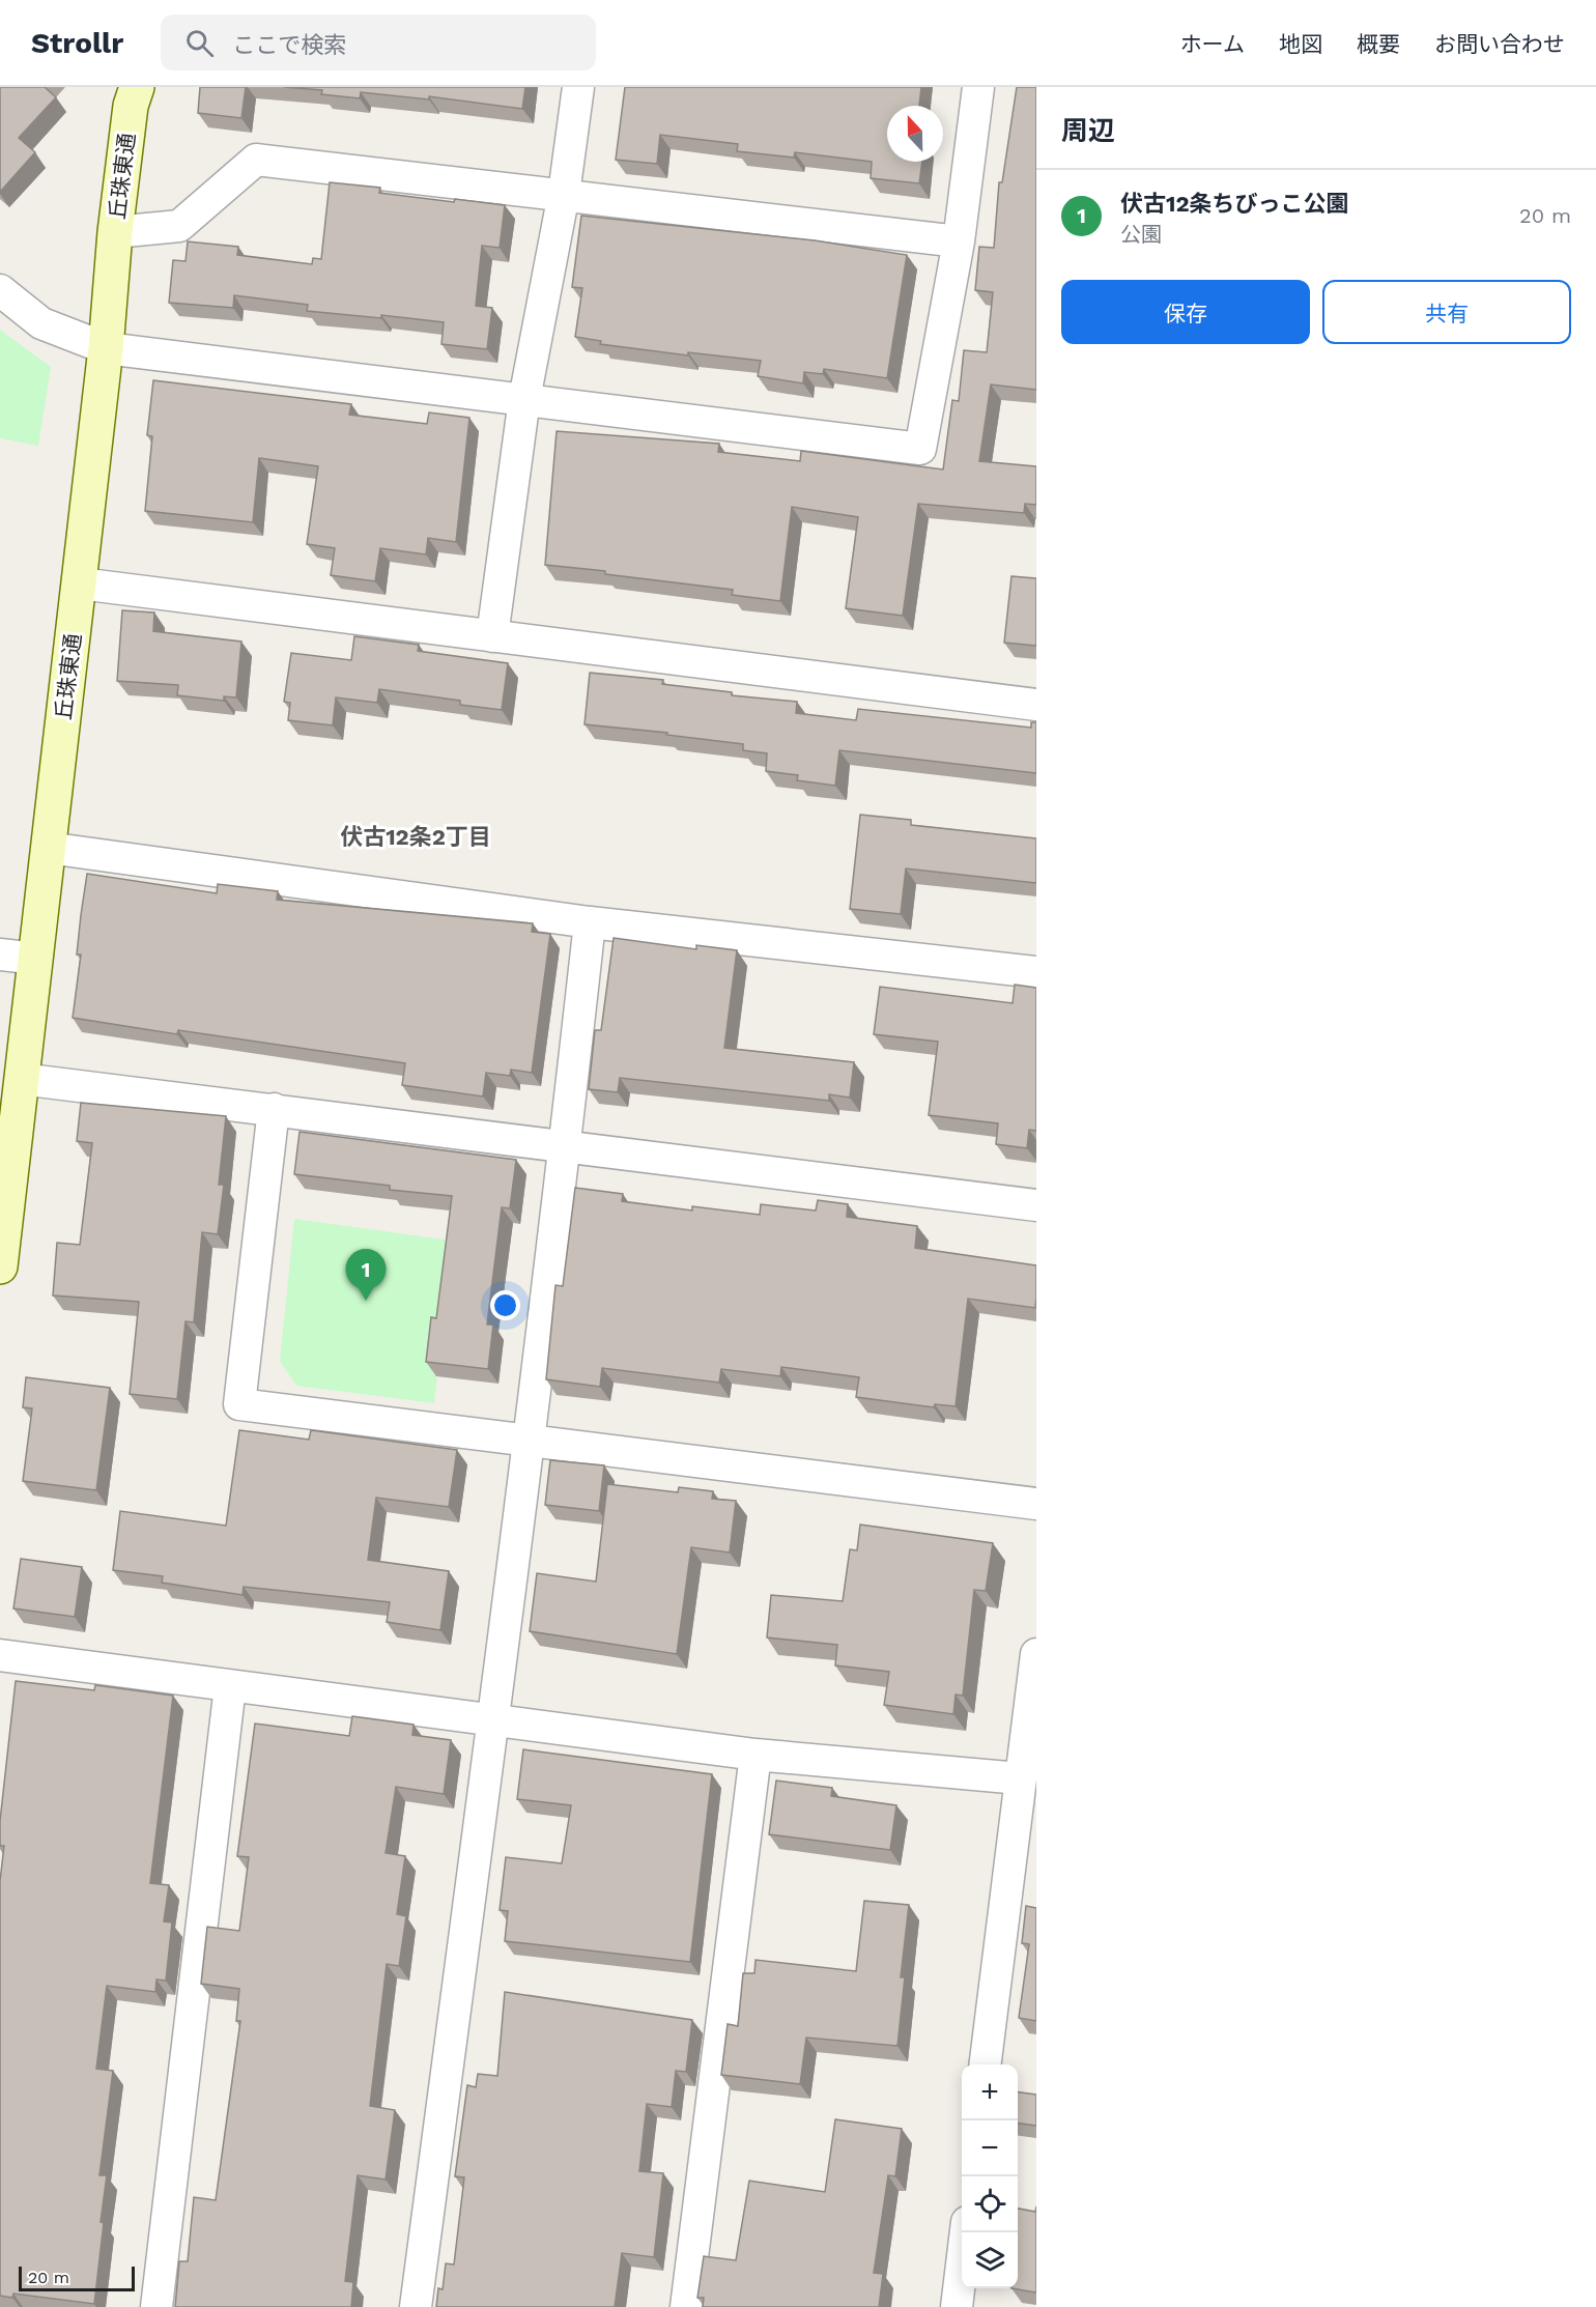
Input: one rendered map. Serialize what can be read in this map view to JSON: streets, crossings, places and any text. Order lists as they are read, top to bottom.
{
  "streets": {
    "street": ["丘珠東通"]
  },
  "districts": ["伏古12条2丁目"],
  "scale_bar": "20 m",
  "north": "top",
  "page": {
    "header": "Strollr",
    "search": "ここで検索",
    "nav": [
      "ホーム",
      "地図",
      "概要",
      "お問い合わせ"
    ],
    "heading": "周辺",
    "list": [
      {
        "mark": "1",
        "name": "伏古12条ちびっこ公園",
        "note": "公園",
        "value": "20 m"
      }
    ],
    "buttons": ["保存", "共有"],
    "pins": "1",
    "map_buttons": ["+", "−"],
    "scale": "20 m"
  }
}
